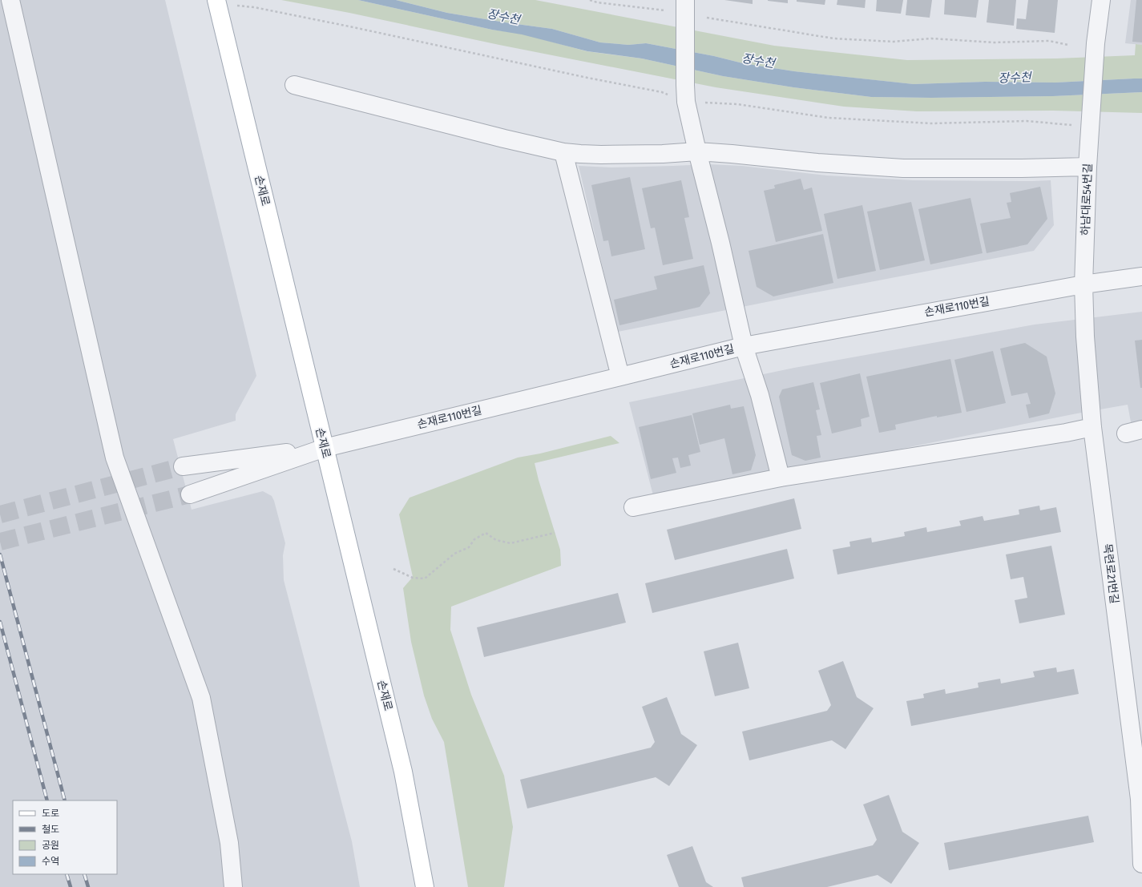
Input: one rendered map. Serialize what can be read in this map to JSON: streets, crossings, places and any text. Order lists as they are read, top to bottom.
{
  "streets": {
    "main road": ["손재로"],
    "street": ["하남대로54번길", "손재로110번길", "목련로21번길"]
  },
  "crossings": [
    ["손재로", "손재로110번길"],
    ["하남대로54번길", "손재로110번길"],
    ["하남대로54번길", "목련로21번길"],
    ["손재로110번길", "목련로21번길"]
  ],
  "water": ["장수천"],
  "legend": [
    "도로",
    "철도",
    "공원",
    "수역"
  ]
}
